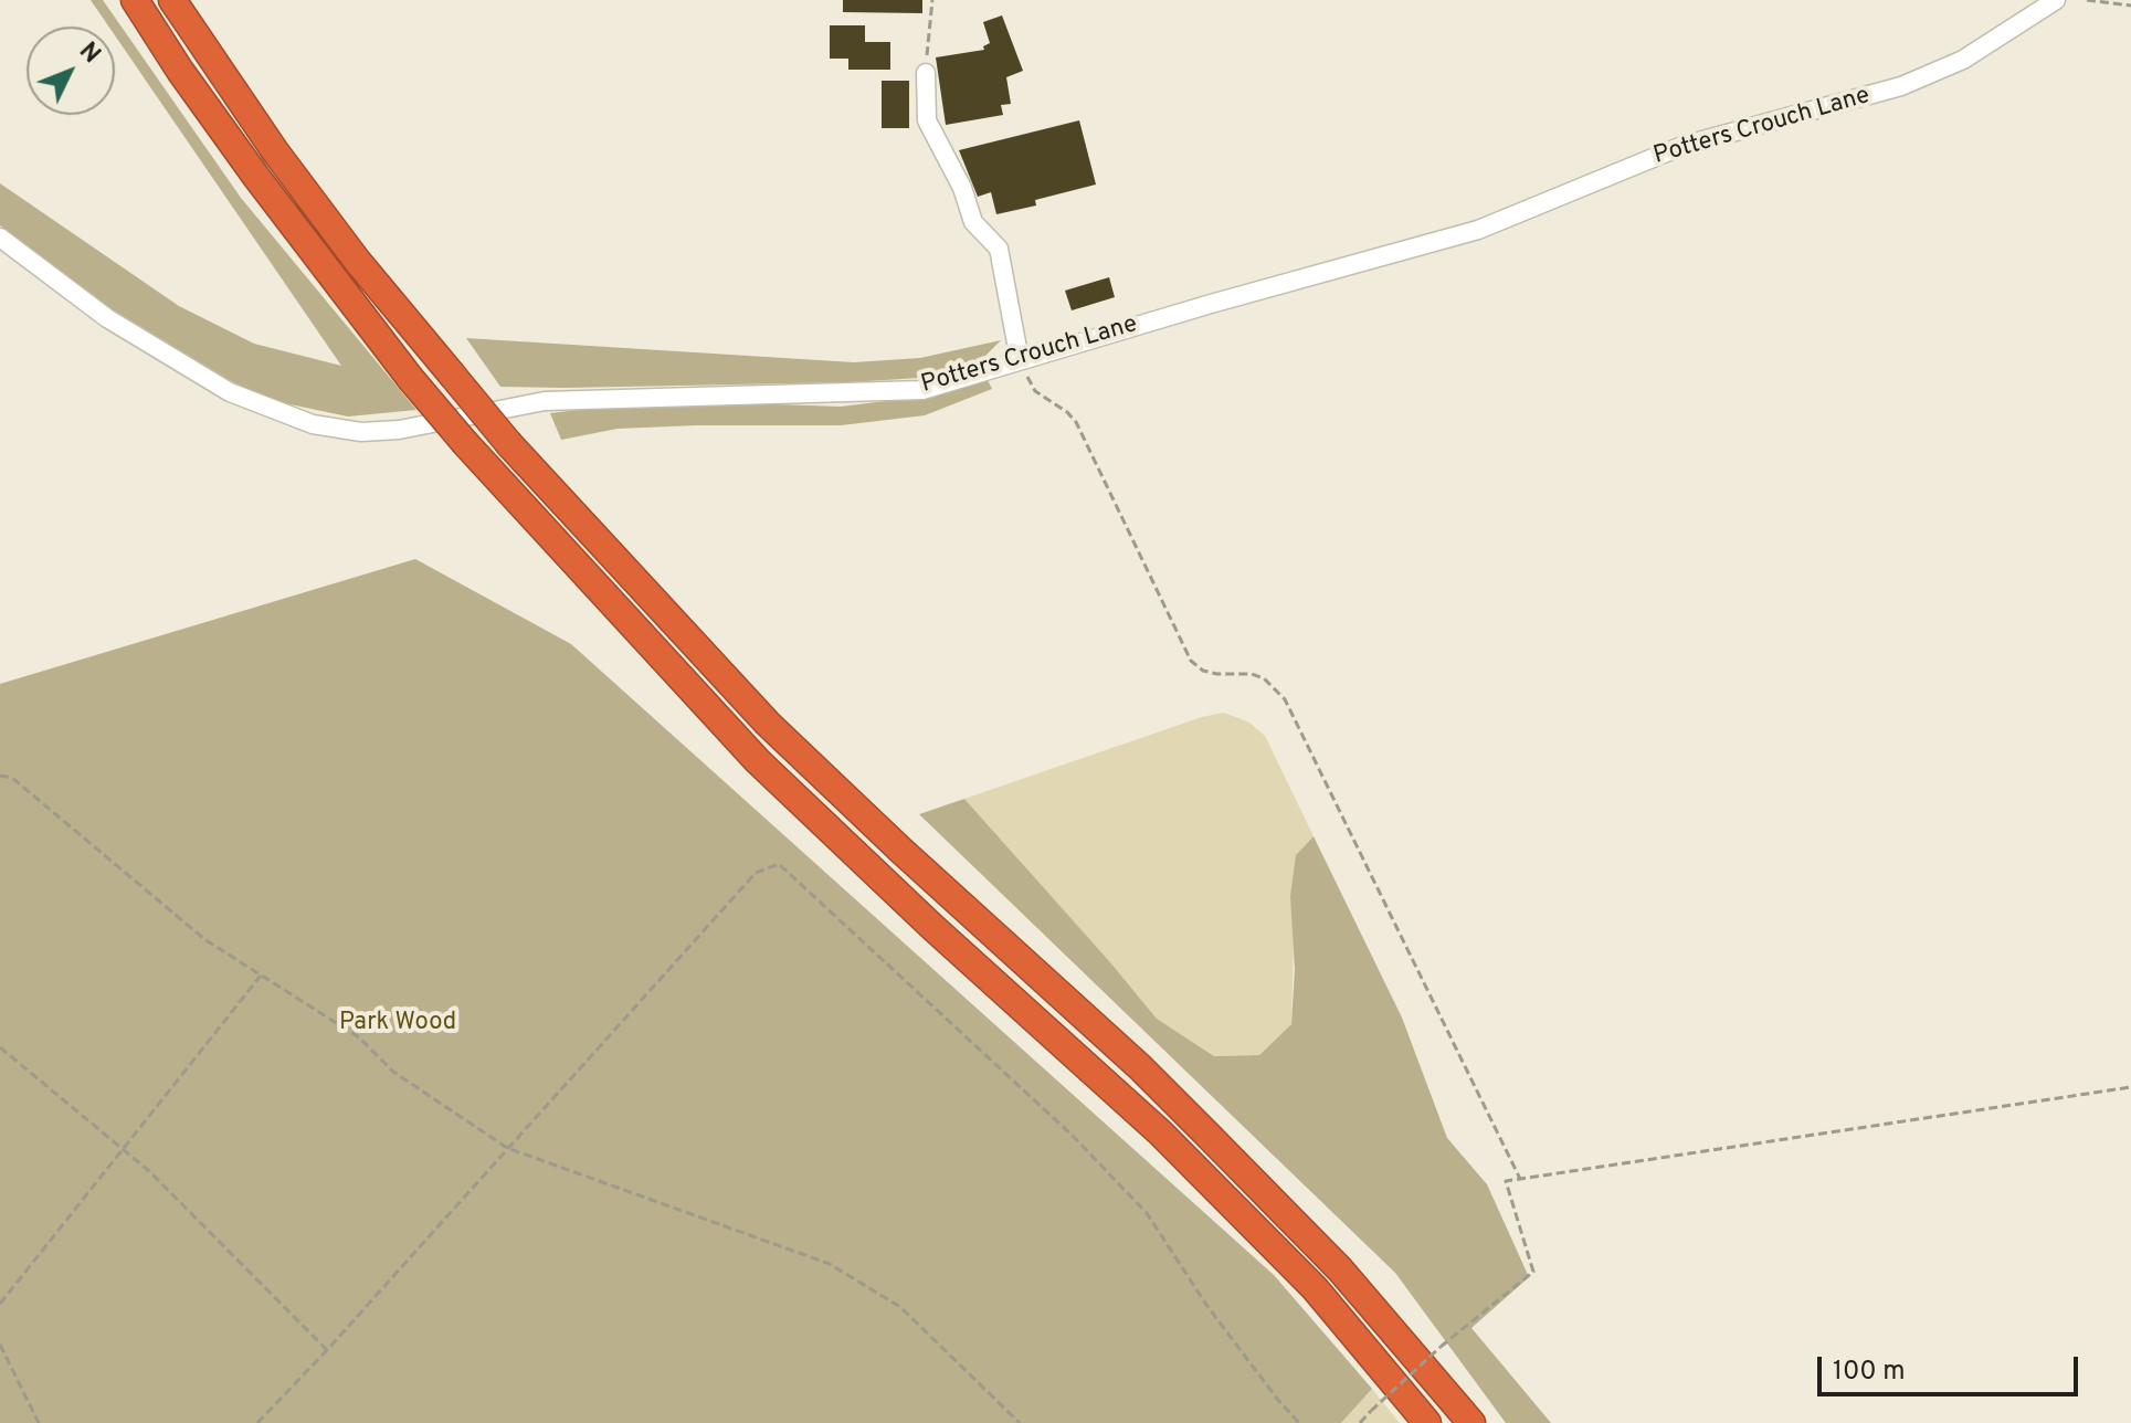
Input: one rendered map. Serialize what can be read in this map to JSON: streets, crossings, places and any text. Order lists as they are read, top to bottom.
{
  "streets": {
    "street": ["Potters Crouch Lane"]
  },
  "parks": ["Park Wood"],
  "scale_bar": "100 m",
  "north": "top right"
}
